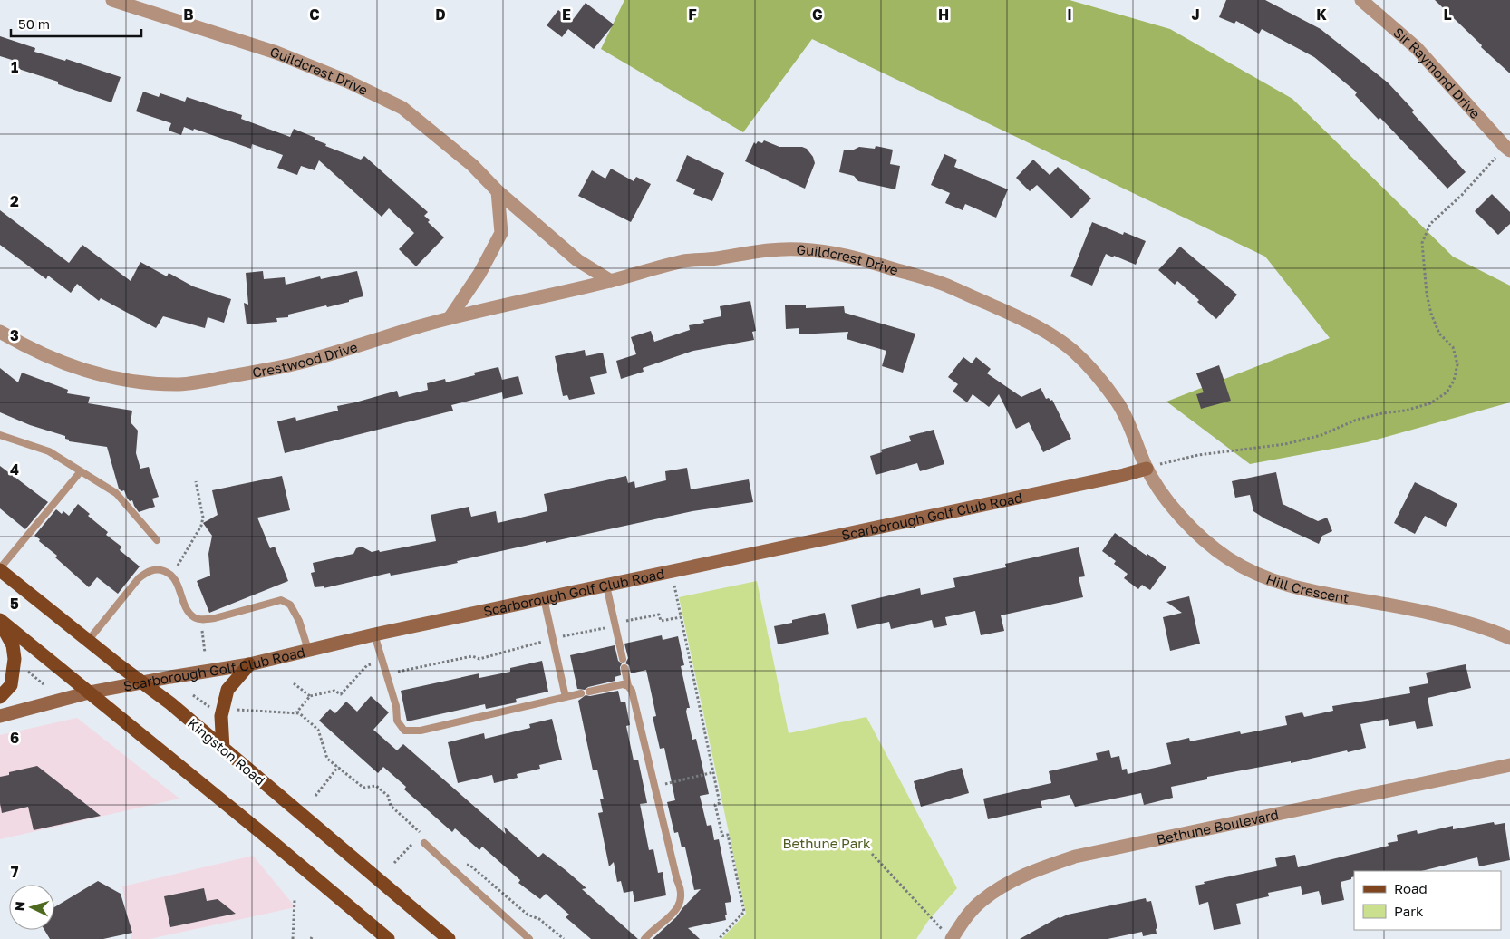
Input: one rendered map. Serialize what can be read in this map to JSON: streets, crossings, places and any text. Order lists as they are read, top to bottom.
{
  "streets": {
    "main road": ["Kingston Road"],
    "street": [
      "Guildcrest Drive",
      "Sir Raymond Drive",
      "Crestwood Drive",
      "Scarborough Golf Club Road",
      "Hill Crescent",
      "Bethune Boulevard"
    ]
  },
  "crossings": [
    ["Guildcrest Drive", "Crestwood Drive"],
    ["Guildcrest Drive", "Scarborough Golf Club Road"],
    ["Guildcrest Drive", "Hill Crescent"],
    ["Scarborough Golf Club Road", "Hill Crescent"],
    ["Scarborough Golf Club Road", "Kingston Road"]
  ],
  "parks": ["Bethune Park"],
  "legend": ["Road", "Park"],
  "scale_bar": "50 m",
  "north": "left",
  "grid": {
    "columns": [
      "B",
      "C",
      "D",
      "E",
      "F",
      "G",
      "H",
      "I",
      "J",
      "K",
      "L"
    ],
    "rows": [
      "1",
      "2",
      "3",
      "4",
      "5",
      "6",
      "7"
    ]
  }
}
